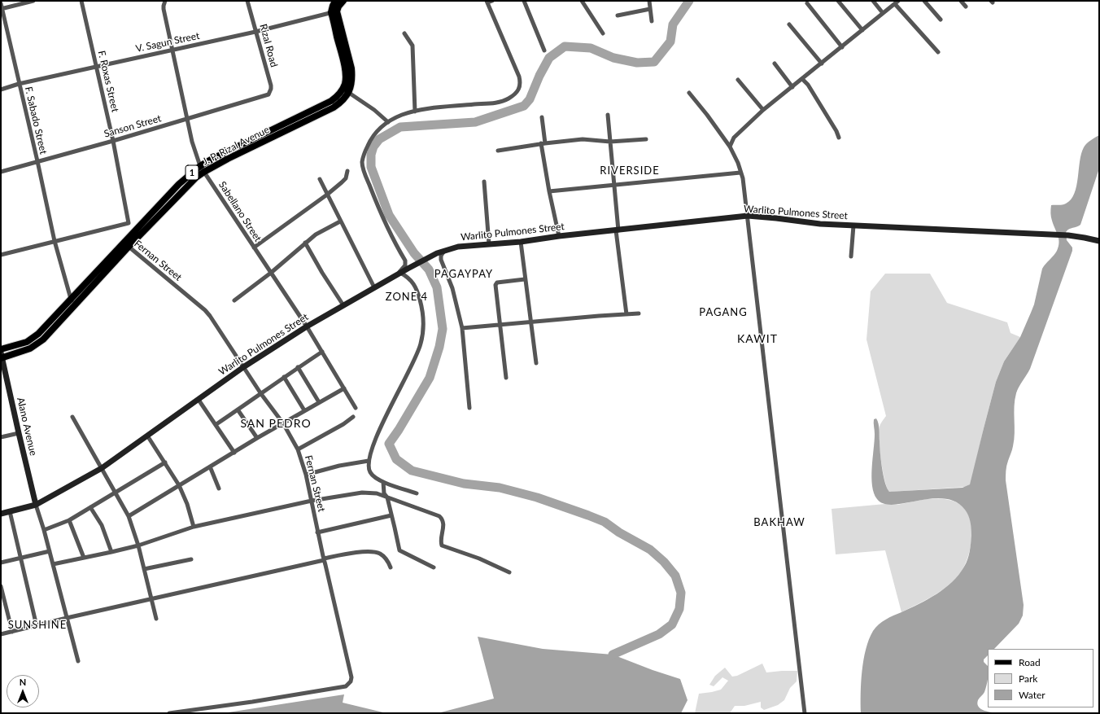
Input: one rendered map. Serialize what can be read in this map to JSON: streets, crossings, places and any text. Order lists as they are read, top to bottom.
{
  "streets": {
    "main road": ["J. P. Rizal Avenue", "1"],
    "street": [
      "V. Sagun Street",
      "Rizal Road",
      "F. Roxas Street",
      "F. Sabado Street",
      "Sanson Street",
      "Sabellano Street",
      "Warlito Pulmones Street",
      "Fernan Street",
      "Alano Avenue"
    ]
  },
  "crossings": [
    ["V. Sagun Street", "Rizal Road"],
    ["V. Sagun Street", "F. Roxas Street"],
    ["V. Sagun Street", "F. Sabado Street"],
    ["V. Sagun Street", "J. P. Rizal Avenue"],
    ["V. Sagun Street", "Sabellano Street"],
    ["Rizal Road", "Sanson Street"],
    ["F. Roxas Street", "Sanson Street"],
    ["F. Sabado Street", "Sanson Street"],
    ["F. Sabado Street", "J. P. Rizal Avenue"],
    ["Sanson Street", "Sabellano Street"],
    ["J. P. Rizal Avenue", "Sabellano Street"],
    ["J. P. Rizal Avenue", "Fernan Street"],
    ["J. P. Rizal Avenue", "Alano Avenue"],
    ["Sabellano Street", "Warlito Pulmones Street"],
    ["Warlito Pulmones Street", "Fernan Street"],
    ["Warlito Pulmones Street", "Alano Avenue"]
  ],
  "districts": [
    "RIVERSIDE",
    "PAGAYPAY",
    "ZONE 4",
    "PAGANG",
    "KAWIT",
    "SAN PEDRO",
    "BAKHAW",
    "SUNSHINE"
  ],
  "legend": ["Road", "Park", "Water"],
  "north": "top"
}
